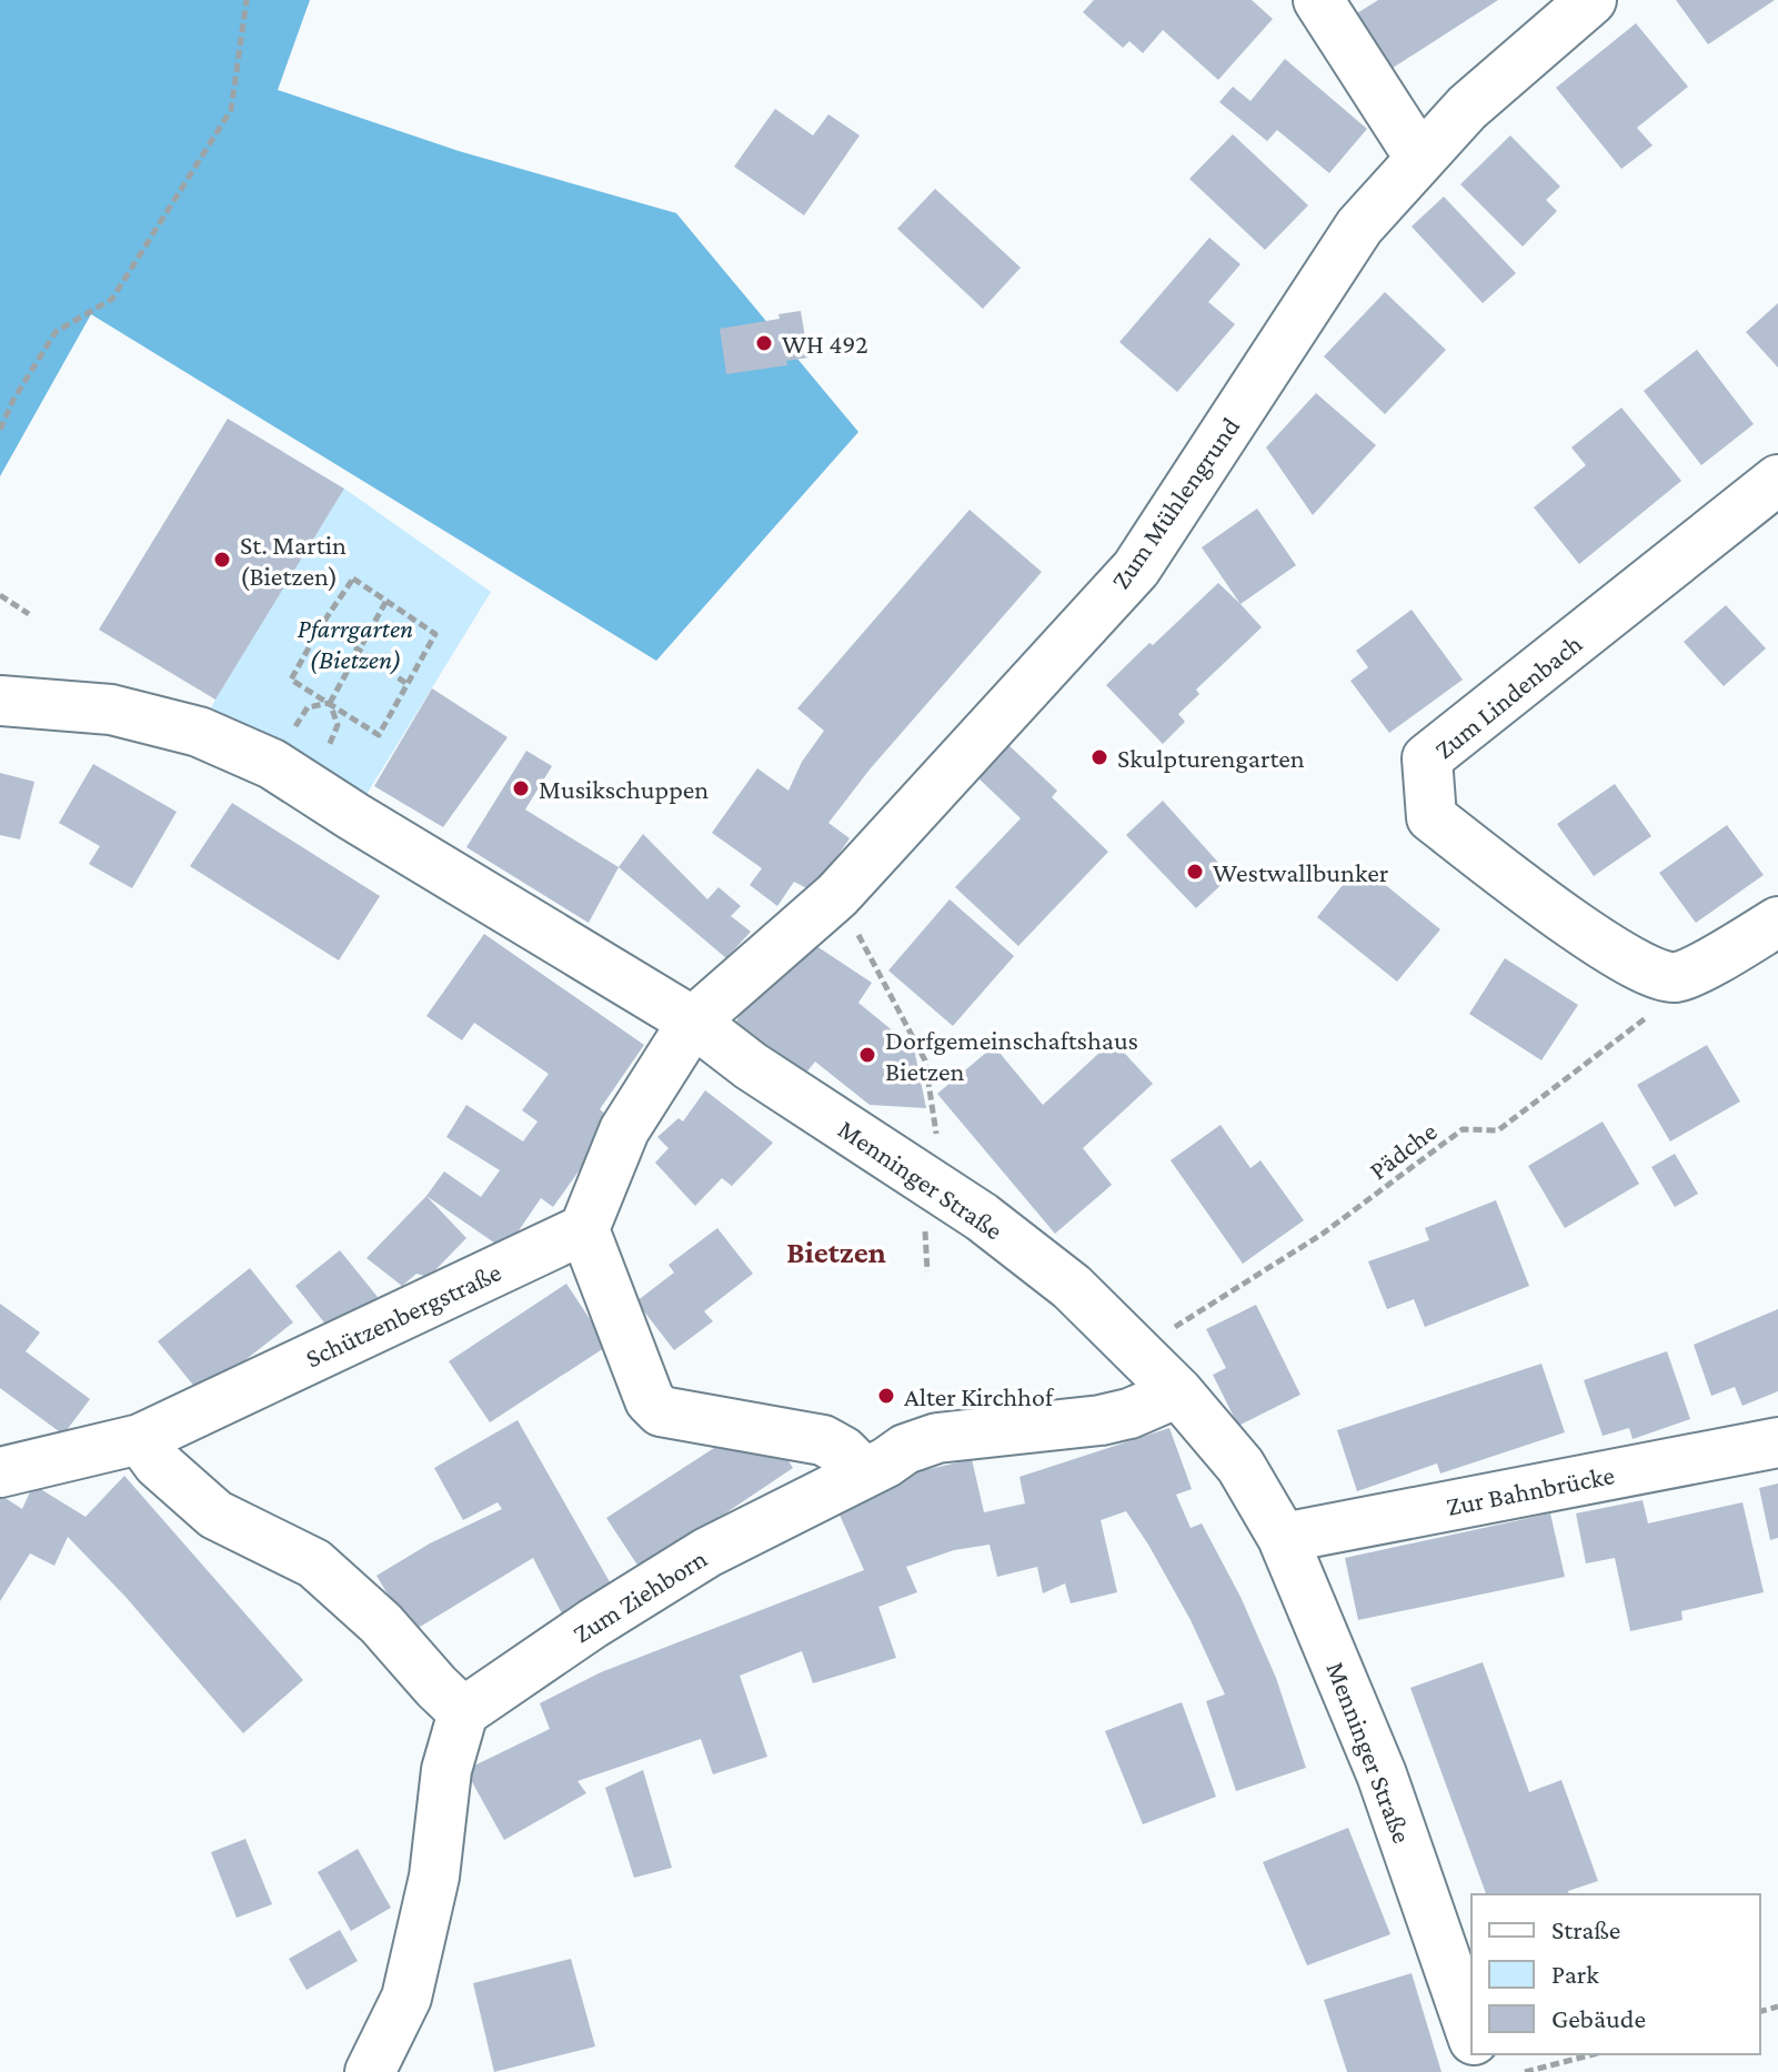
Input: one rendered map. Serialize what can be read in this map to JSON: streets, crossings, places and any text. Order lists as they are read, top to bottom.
{
  "streets": {
    "street": [
      "Zum Mühlengrund",
      "Zum Lindenbach",
      "Menninger Straße",
      "Schützenbergstraße",
      "Zur Bahnbrücke",
      "Zum Ziehborn"
    ],
    "path": ["Pädche"]
  },
  "crossings": [
    ["Zum Mühlengrund", "Menninger Straße"],
    ["Zum Lindenbach", "Pädche"],
    ["Pädche", "Menninger Straße"],
    ["Menninger Straße", "Zur Bahnbrücke"],
    ["Menninger Straße", "Zum Ziehborn"]
  ],
  "districts": ["Bietzen"],
  "parks": ["Pfarrgarten (Bietzen)"],
  "places": [
    "WH 492",
    "St. Martin (Bietzen)",
    "Skulpturengarten",
    "Musikschuppen",
    "Westwallbunker",
    "Dorfgemeinschaftshaus Bietzen",
    "Alter Kirchhof"
  ],
  "legend": ["Straße", "Park", "Gebäude"]
}
